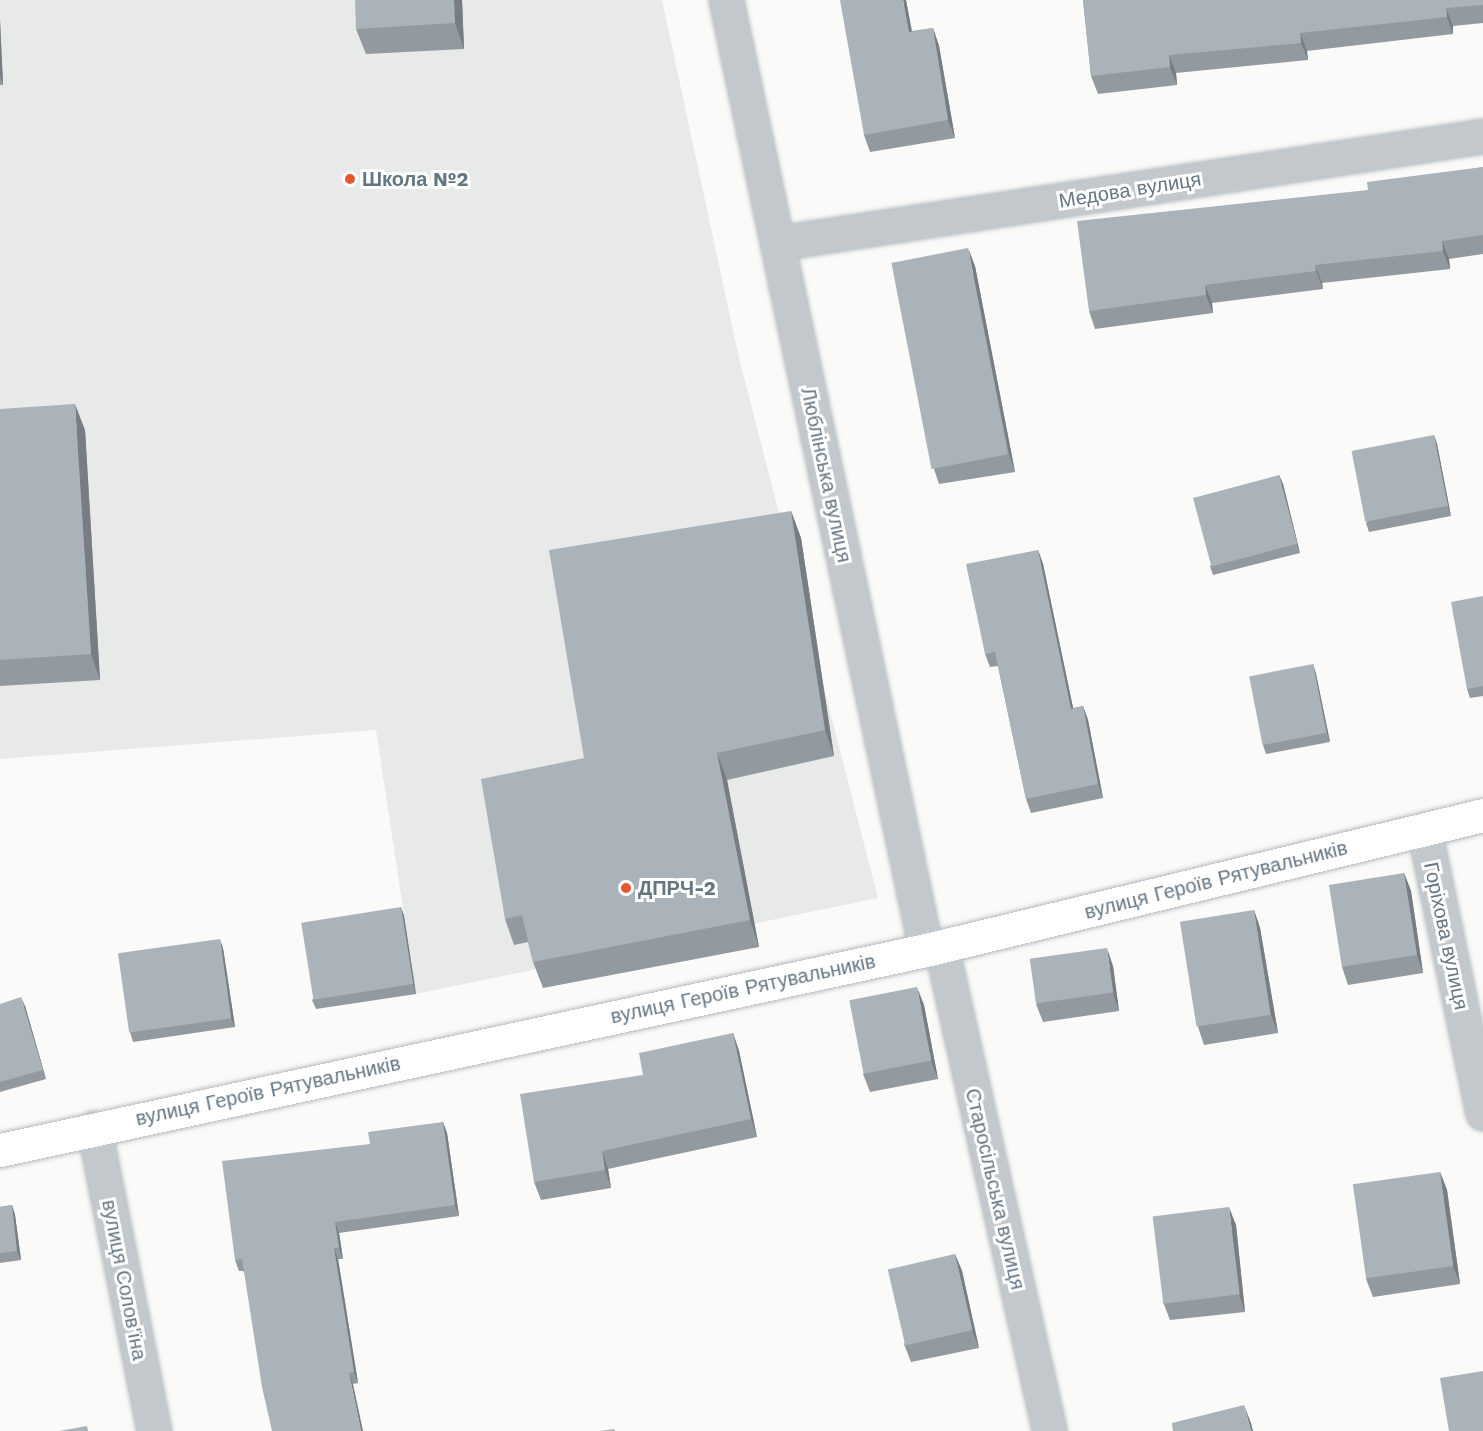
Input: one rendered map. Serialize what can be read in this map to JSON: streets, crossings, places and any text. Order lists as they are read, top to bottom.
{
  "streets": {
    "street": [
      "Медова вулиця",
      "Люблінська вулиця",
      "вулиця Героїв Рятувальників",
      "Горіхова вулиця",
      "Старосільська вулиця",
      "вулиця Солов'їна"
    ]
  },
  "crossings": [
    ["Медова вулиця", "Люблінська вулиця"],
    ["Люблінська вулиця", "вулиця Героїв Рятувальників"],
    ["Люблінська вулиця", "Старосільська вулиця"],
    ["вулиця Героїв Рятувальників", "Горіхова вулиця"],
    ["вулиця Героїв Рятувальників", "Старосільська вулиця"],
    ["вулиця Героїв Рятувальників", "вулиця Солов'їна"]
  ],
  "places": ["Школа №2", "ДПРЧ-2"]
}
